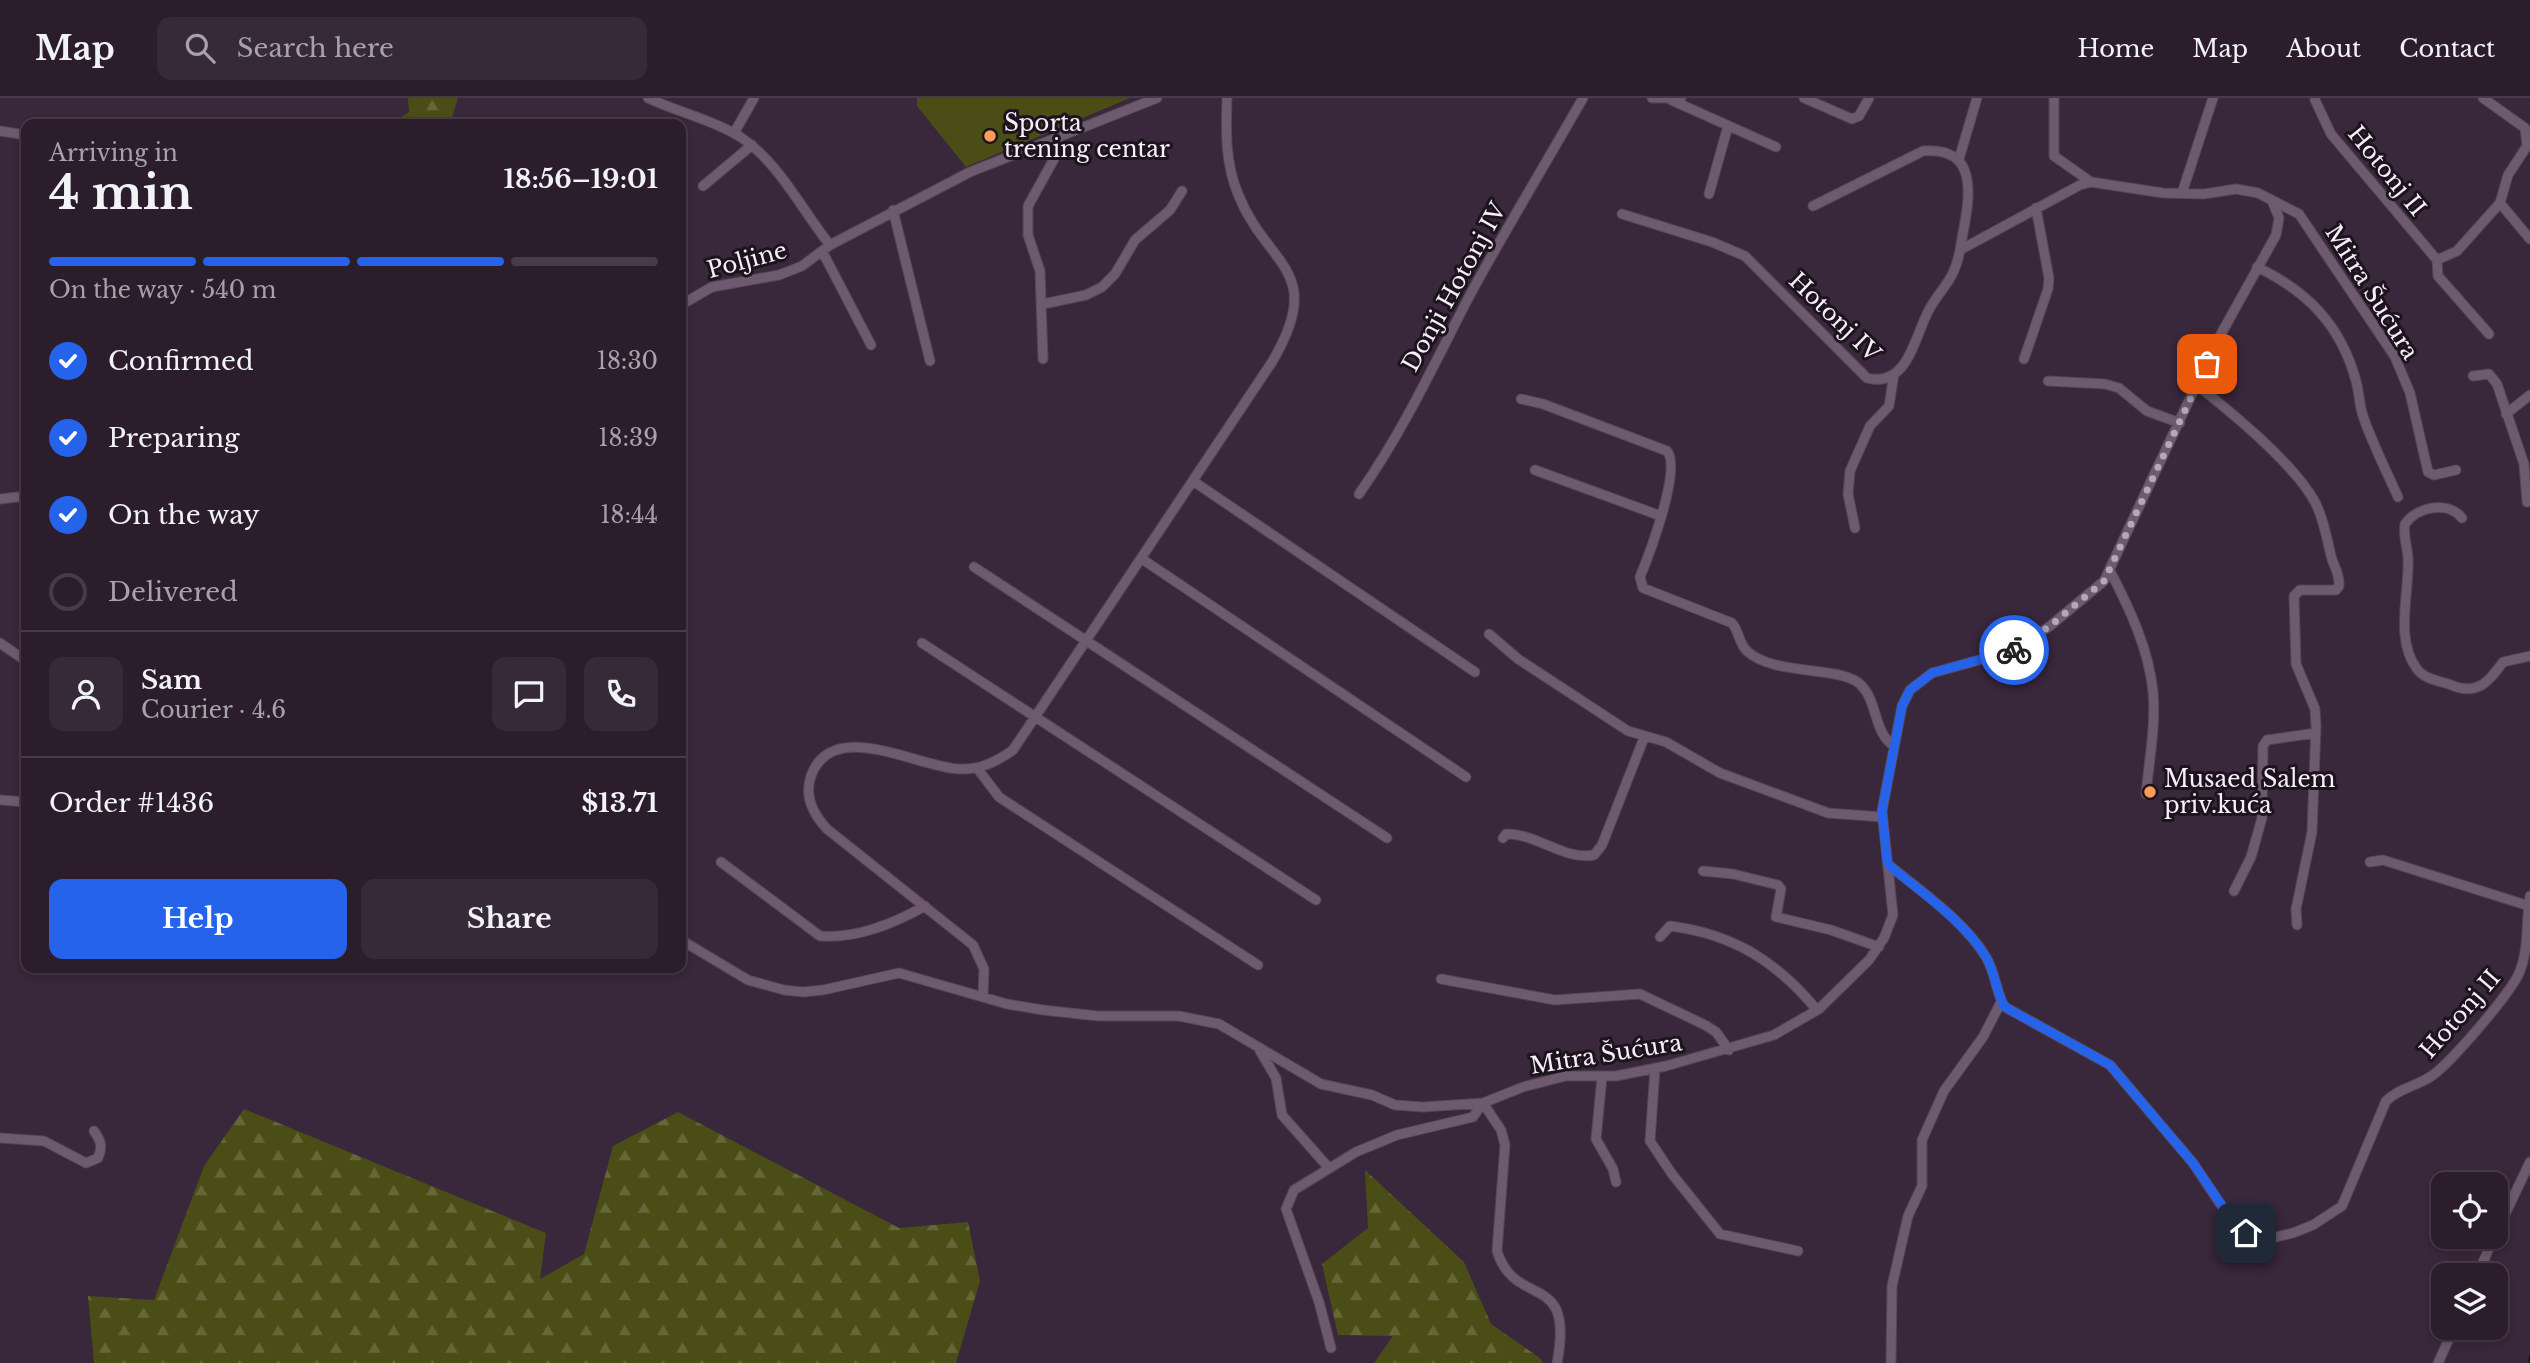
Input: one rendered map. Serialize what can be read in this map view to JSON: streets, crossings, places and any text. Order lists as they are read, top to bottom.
{
  "streets": {
    "street": [
      "Hotonj II",
      "Poljine",
      "Donji Hotonj IV",
      "Mitra Šućura",
      "Hotonj IV"
    ]
  },
  "places": ["Sporta trening centar", "Musaed Salem priv.kuća"],
  "page": {
    "header": "Map",
    "search": "Search here",
    "nav": [
      "Home",
      "Map",
      "About",
      "Contact"
    ],
    "heading": ["4 min", "Arriving in", "18:56–19:01"],
    "panel": [
      "Sam",
      "Courier · 4.6",
      "Order #1436",
      "$13.71"
    ],
    "bar": "On the way · 540 m",
    "list": [
      ["Confirmed", "18:30"],
      ["Preparing", "18:39"],
      ["On the way", "18:44"],
      "Delivered"
    ],
    "buttons": ["Help", "Share"]
  }
}
